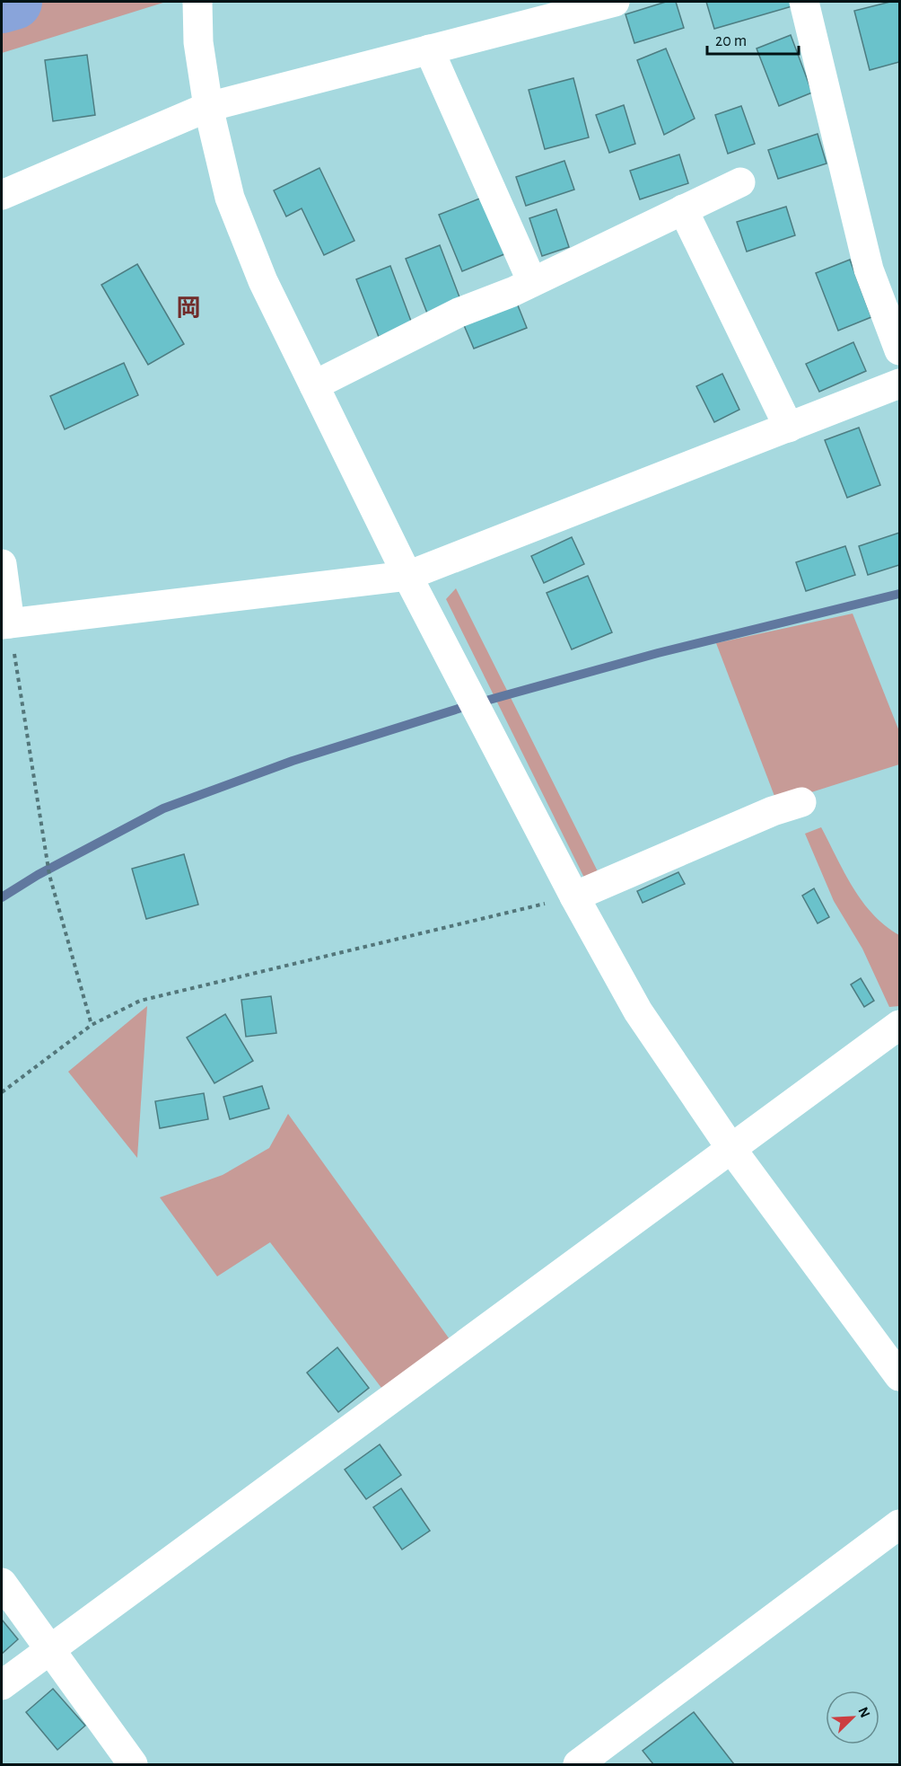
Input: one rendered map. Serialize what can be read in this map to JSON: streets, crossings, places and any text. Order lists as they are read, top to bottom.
{
  "districts": ["岡"],
  "scale_bar": "20 m",
  "north": "top right"
}
